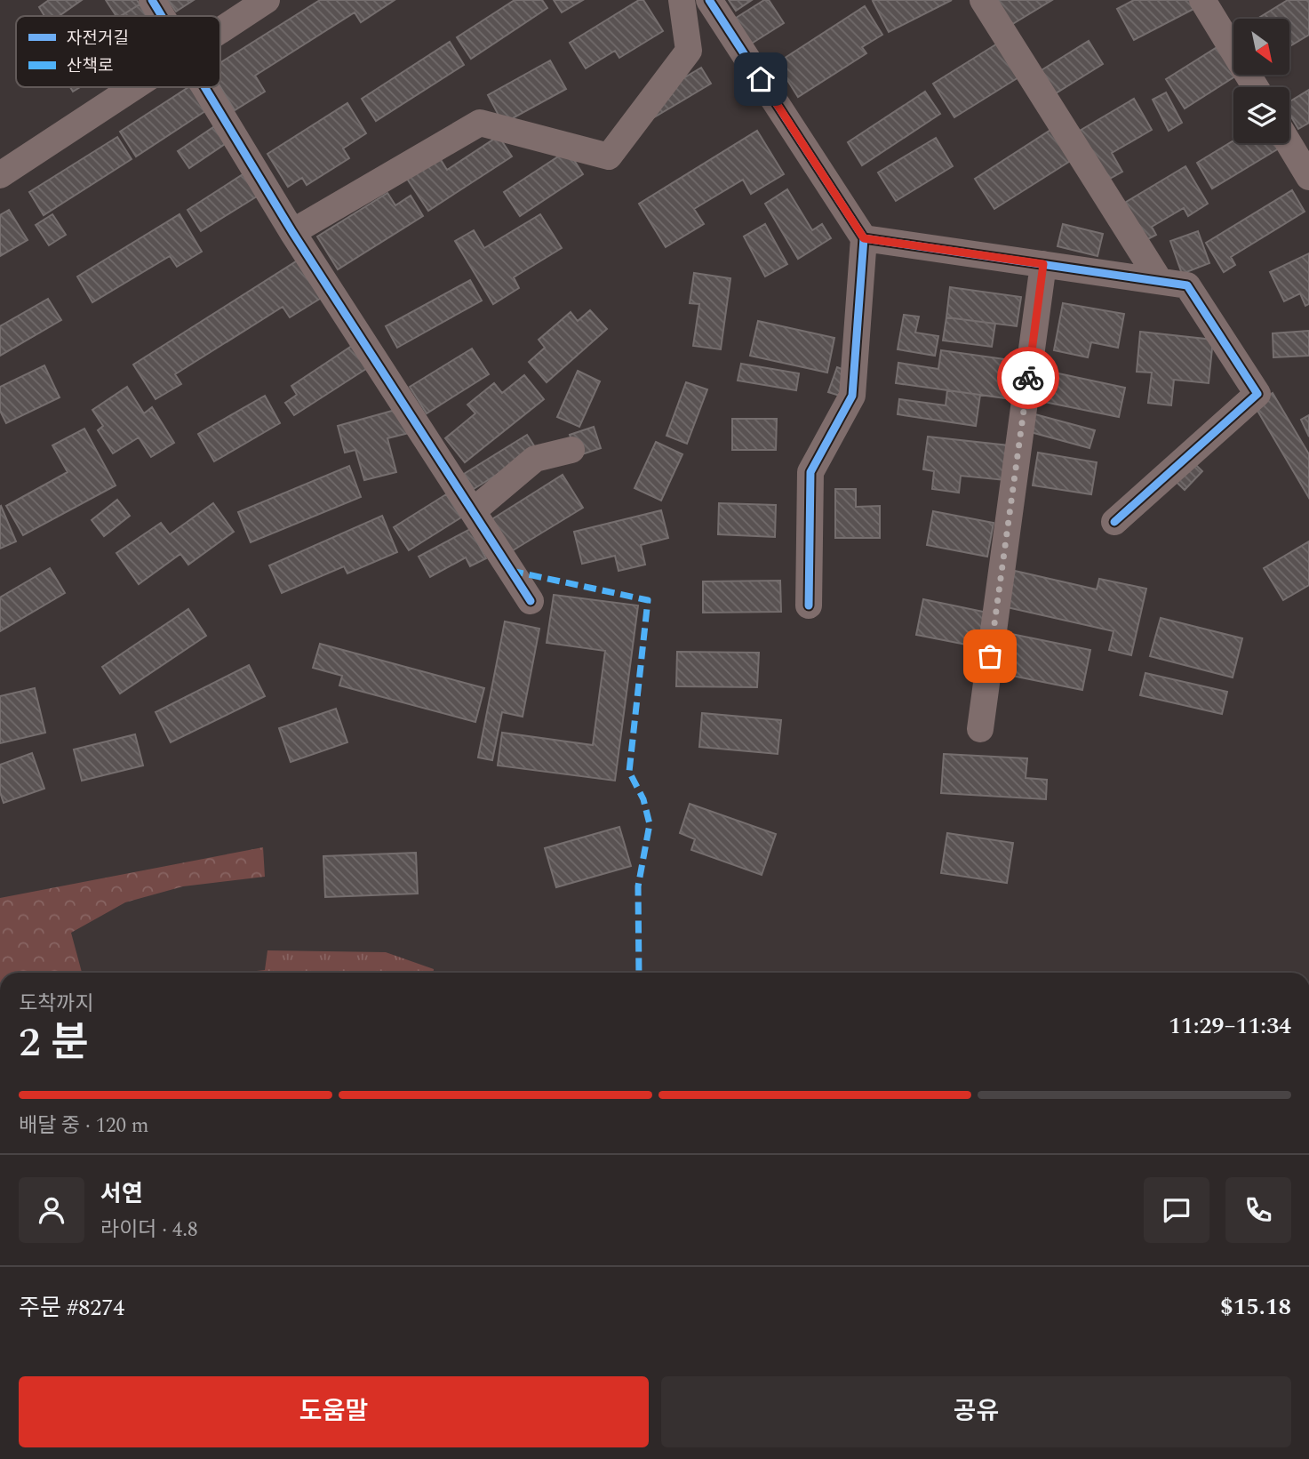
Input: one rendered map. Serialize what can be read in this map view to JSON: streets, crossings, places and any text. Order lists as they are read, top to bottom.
{
  "legend": ["자전거길", "산책로"],
  "north": "bottom right",
  "page": {
    "heading": ["2 분", "도착까지", "11:29–11:34"],
    "panel": [
      "서연",
      "라이더 · 4.8",
      "주문 #8274",
      "$15.18"
    ],
    "bar": "배달 중 · 120 m",
    "buttons": ["도움말", "공유"]
  }
}
